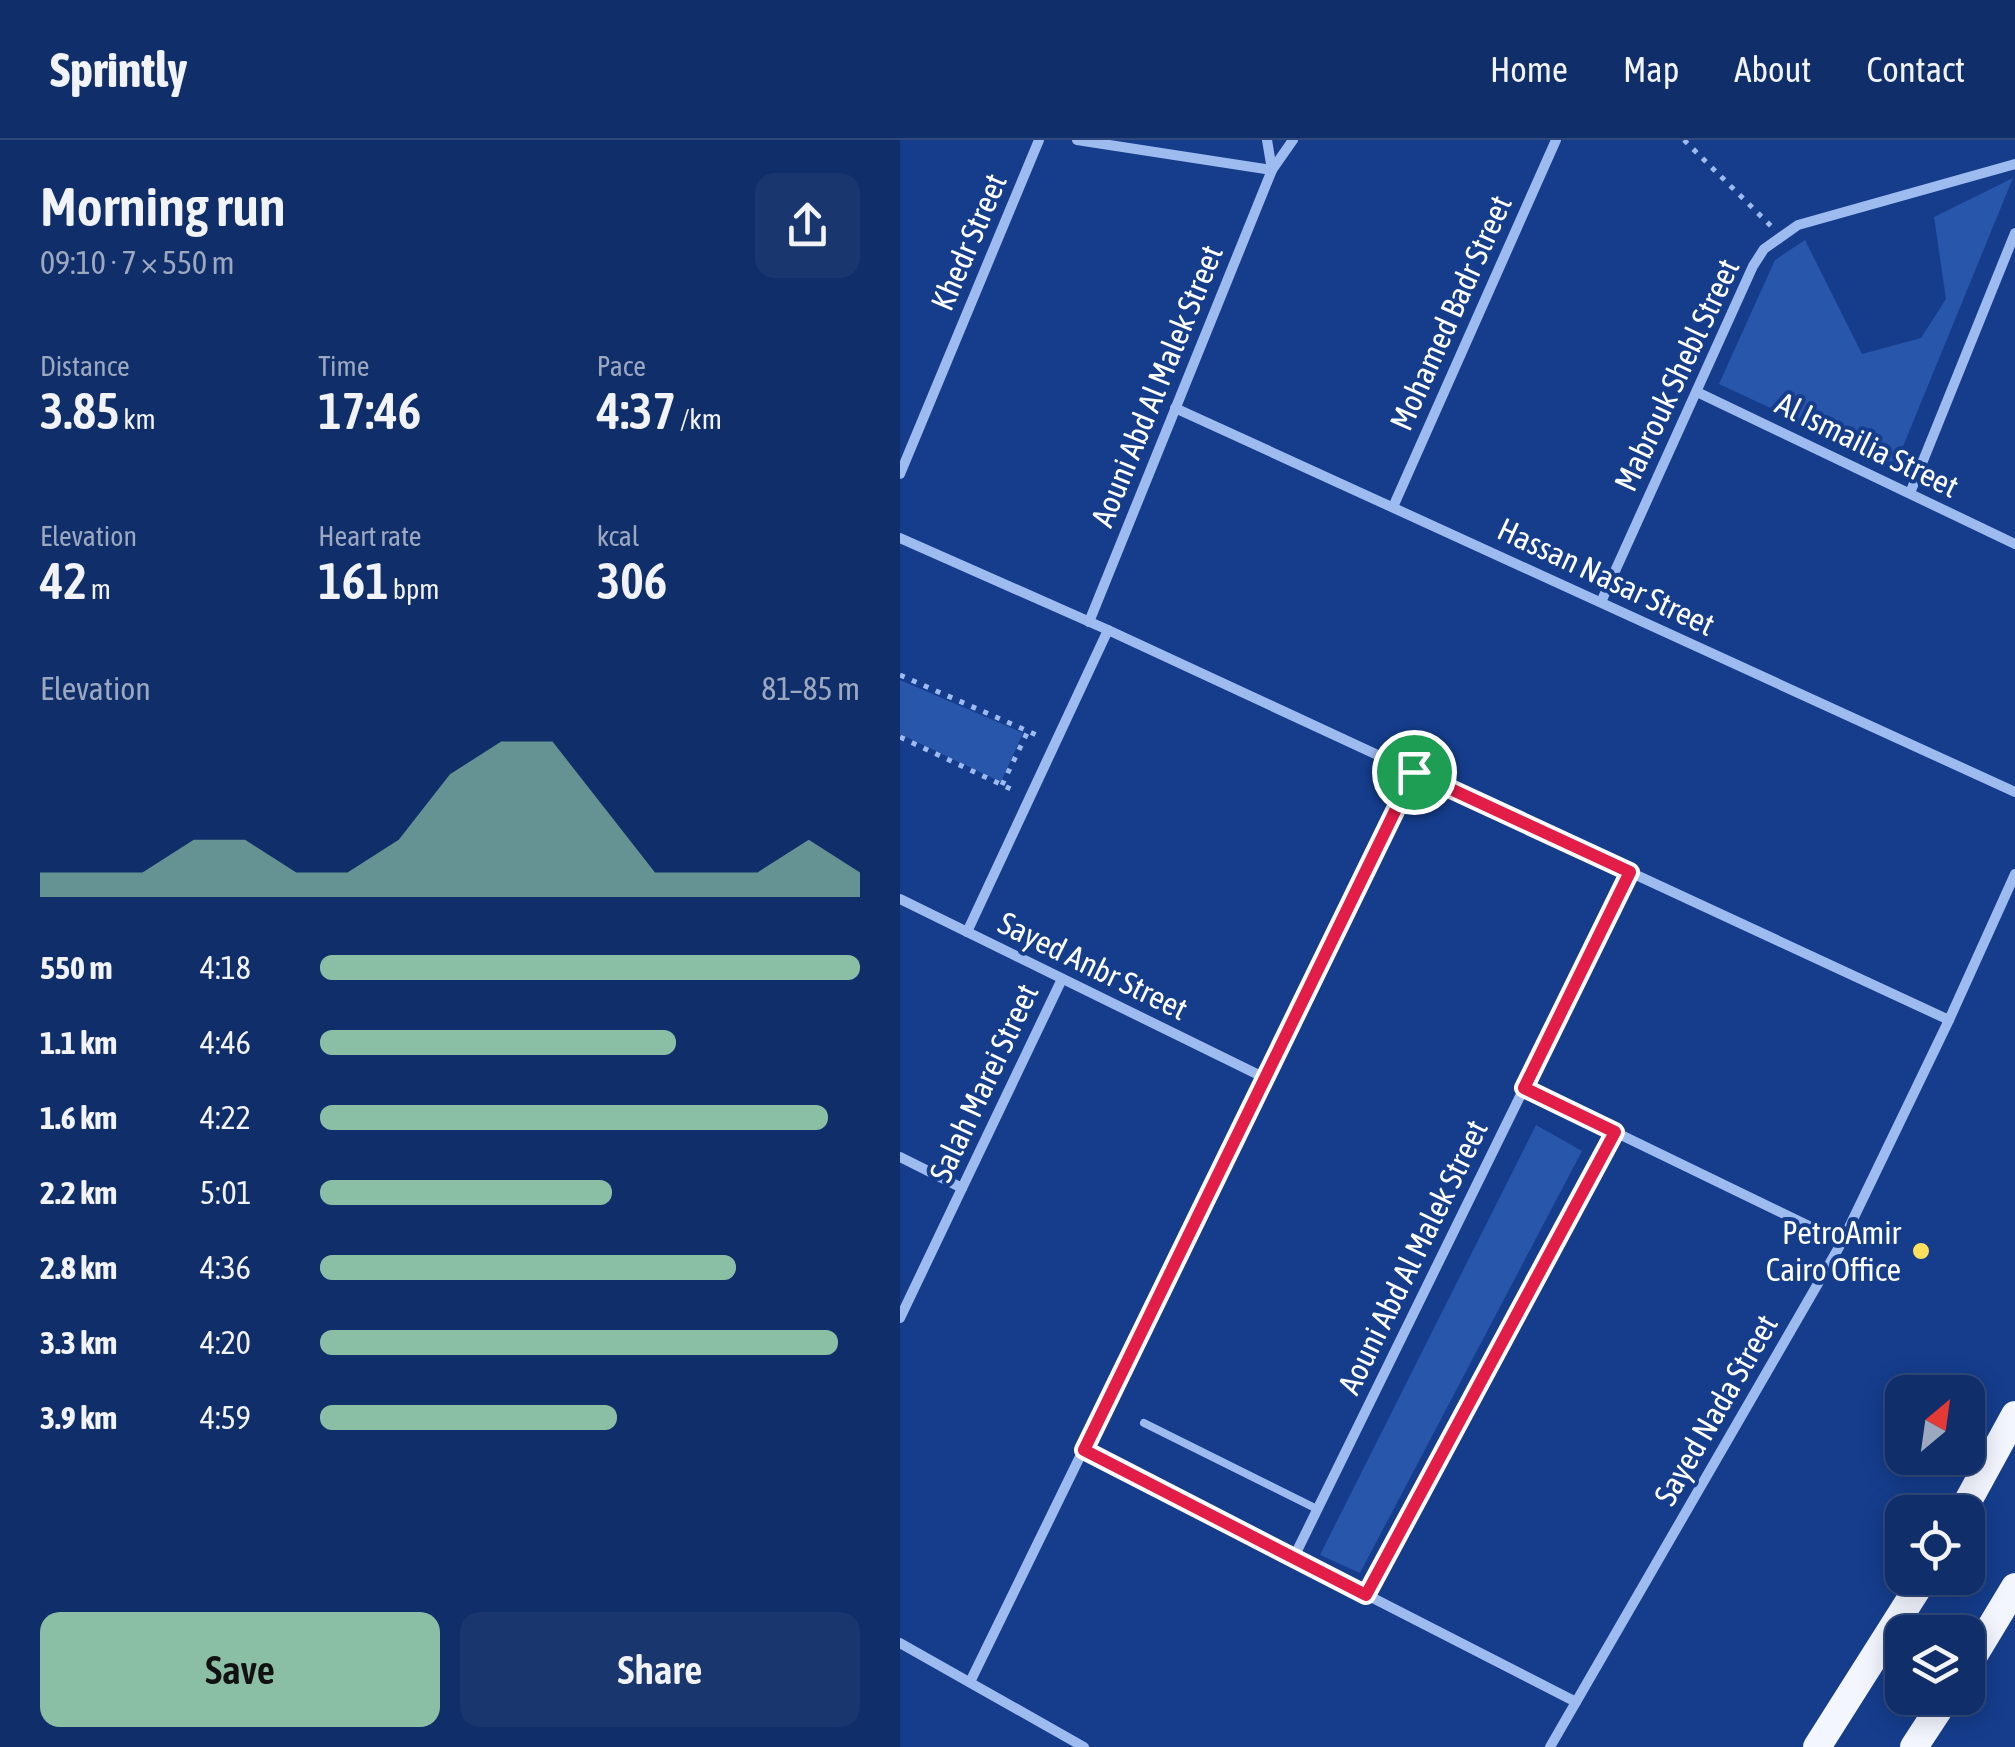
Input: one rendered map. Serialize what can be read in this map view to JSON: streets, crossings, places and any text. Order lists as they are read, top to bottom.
{
  "streets": {
    "street": [
      "Khedr Street",
      "Mohamed Badr Street",
      "Mabrouk Shebl Street",
      "Aouni Abd Al Malek Street",
      "Al Ismailia Street",
      "Hassan Nasar Street",
      "Sayed Anbr Street",
      "Salah Marei Street",
      "Sayed Nada Street"
    ]
  },
  "crossings": [
    ["Mohamed Badr Street", "Hassan Nasar Street"],
    ["Mabrouk Shebl Street", "Al Ismailia Street"],
    ["Mabrouk Shebl Street", "Hassan Nasar Street"],
    ["Aouni Abd Al Malek Street", "Hassan Nasar Street"],
    ["Sayed Anbr Street", "Salah Marei Street"]
  ],
  "places": ["PetroAmir Cairo Office"],
  "north": "top right",
  "page": {
    "header": "Sprintly",
    "nav": [
      "Home",
      "Map",
      "About",
      "Contact"
    ],
    "heading": ["Morning run", "09:10 · 7 × 550 m"],
    "stats": [
      ["Distance", "3.85 km"],
      ["Time", "17:46"],
      ["Pace", "4:37 /km"],
      ["Elevation", "42 m"],
      ["Heart rate", "161 bpm"],
      ["kcal", "306"]
    ],
    "chart": ["Elevation", "81–85 m"],
    "list": [
      {
        "name": "550 m",
        "note": "4:18"
      },
      {
        "name": "1.1 km",
        "note": "4:46"
      },
      {
        "name": "1.6 km",
        "note": "4:22"
      },
      {
        "name": "2.2 km",
        "note": "5:01"
      },
      {
        "name": "2.8 km",
        "note": "4:36"
      },
      {
        "name": "3.3 km",
        "note": "4:20"
      },
      {
        "name": "3.9 km",
        "note": "4:59"
      }
    ],
    "buttons": ["Save", "Share"]
  }
}
